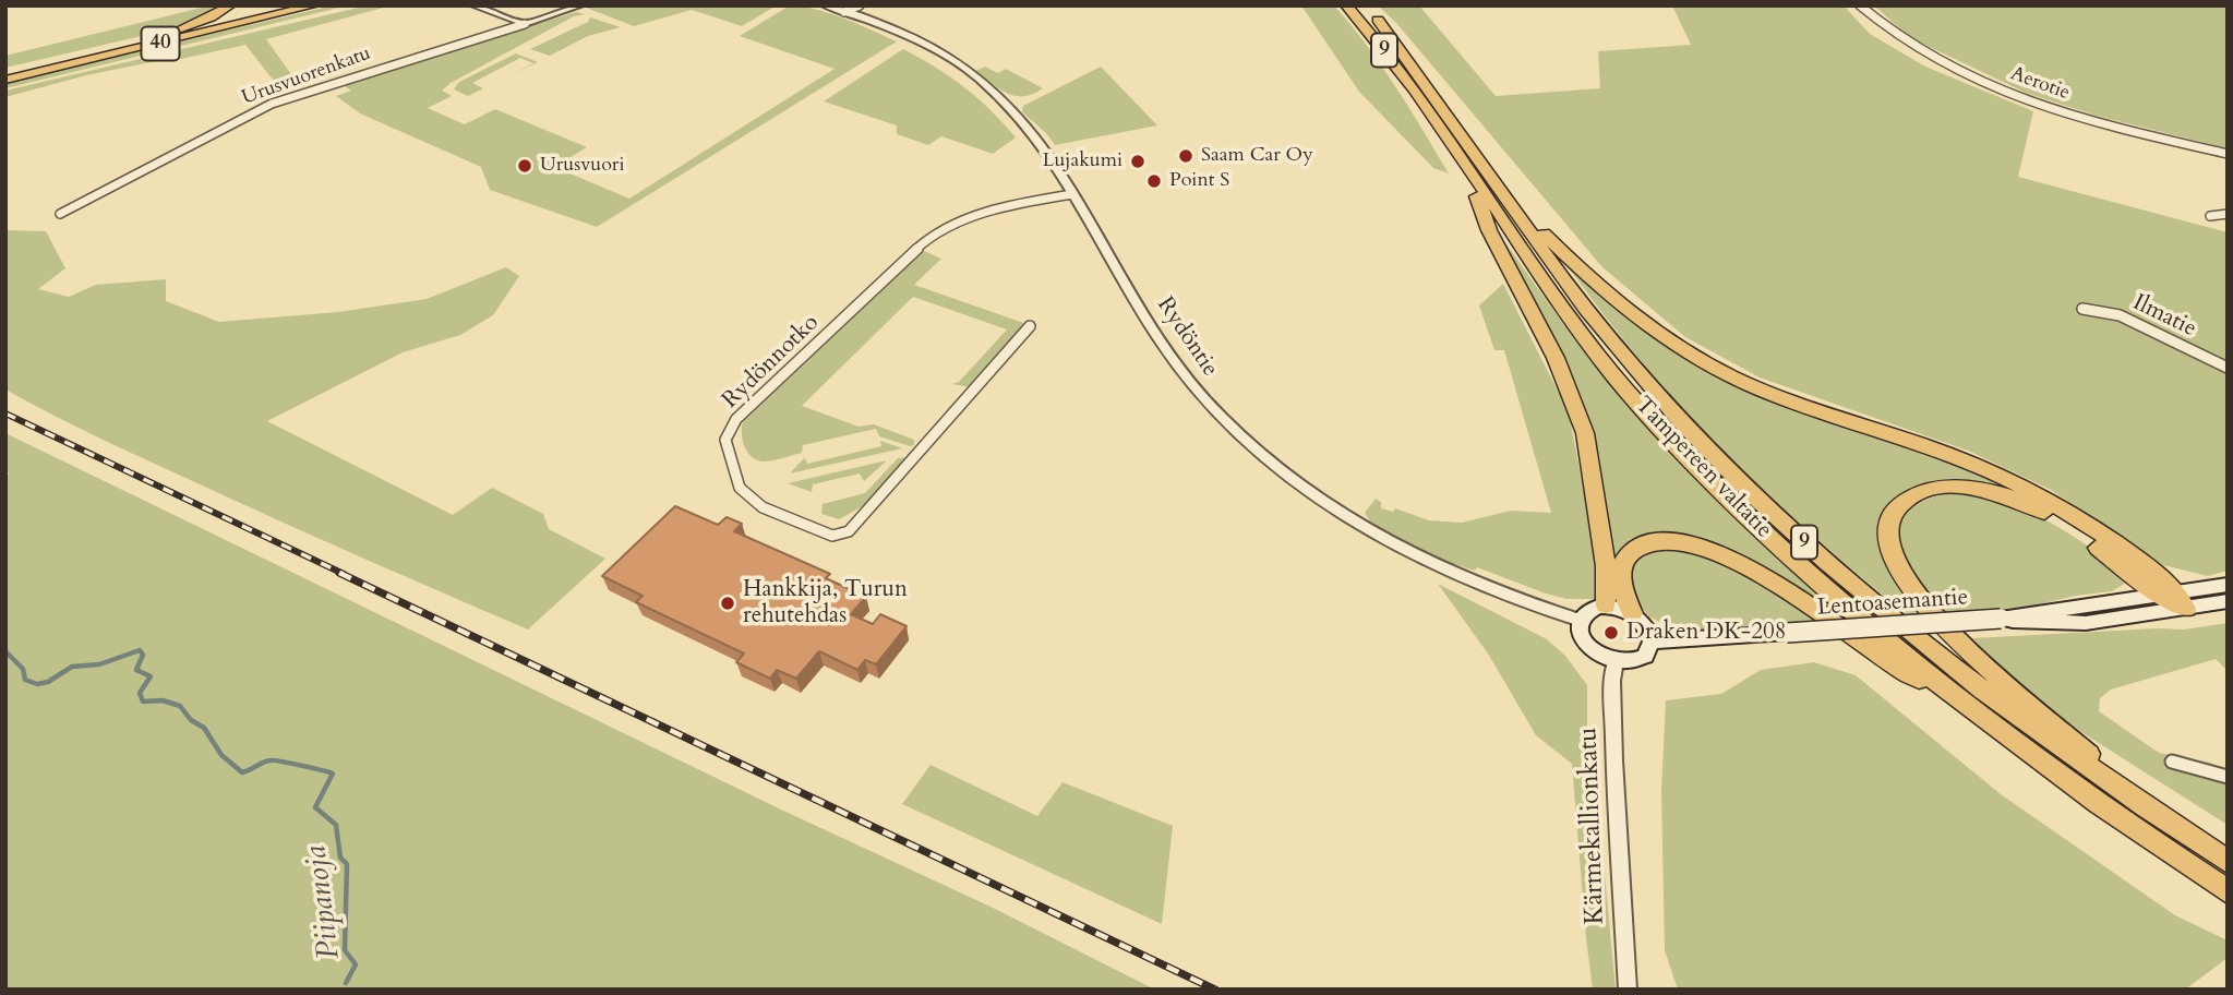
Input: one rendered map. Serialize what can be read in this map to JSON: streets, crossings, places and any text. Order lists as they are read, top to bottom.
{
  "streets": {
    "highway": ["40", "9", "Tampereen valtatie"],
    "main road": ["Lentoasemantie"],
    "street": [
      "Urusvuorenkatu",
      "Aerotie",
      "Ilmatie",
      "Rydöntie",
      "Rydönnotko",
      "Kärmekallionkatu"
    ]
  },
  "crossings": [
    ["Rydöntie", "Rydönnotko"],
    ["Rydöntie", "Lentoasemantie"],
    ["Rydöntie", "Kärmekallionkatu"],
    ["Lentoasemantie", "Kärmekallionkatu"]
  ],
  "water": ["Piipanoja"],
  "places": [
    "Saam Car Oy",
    "Lujakumi",
    "Urusvuori",
    "Point S",
    "Hankkija, Turun rehutehdas",
    "Draken DK-208"
  ]
}
